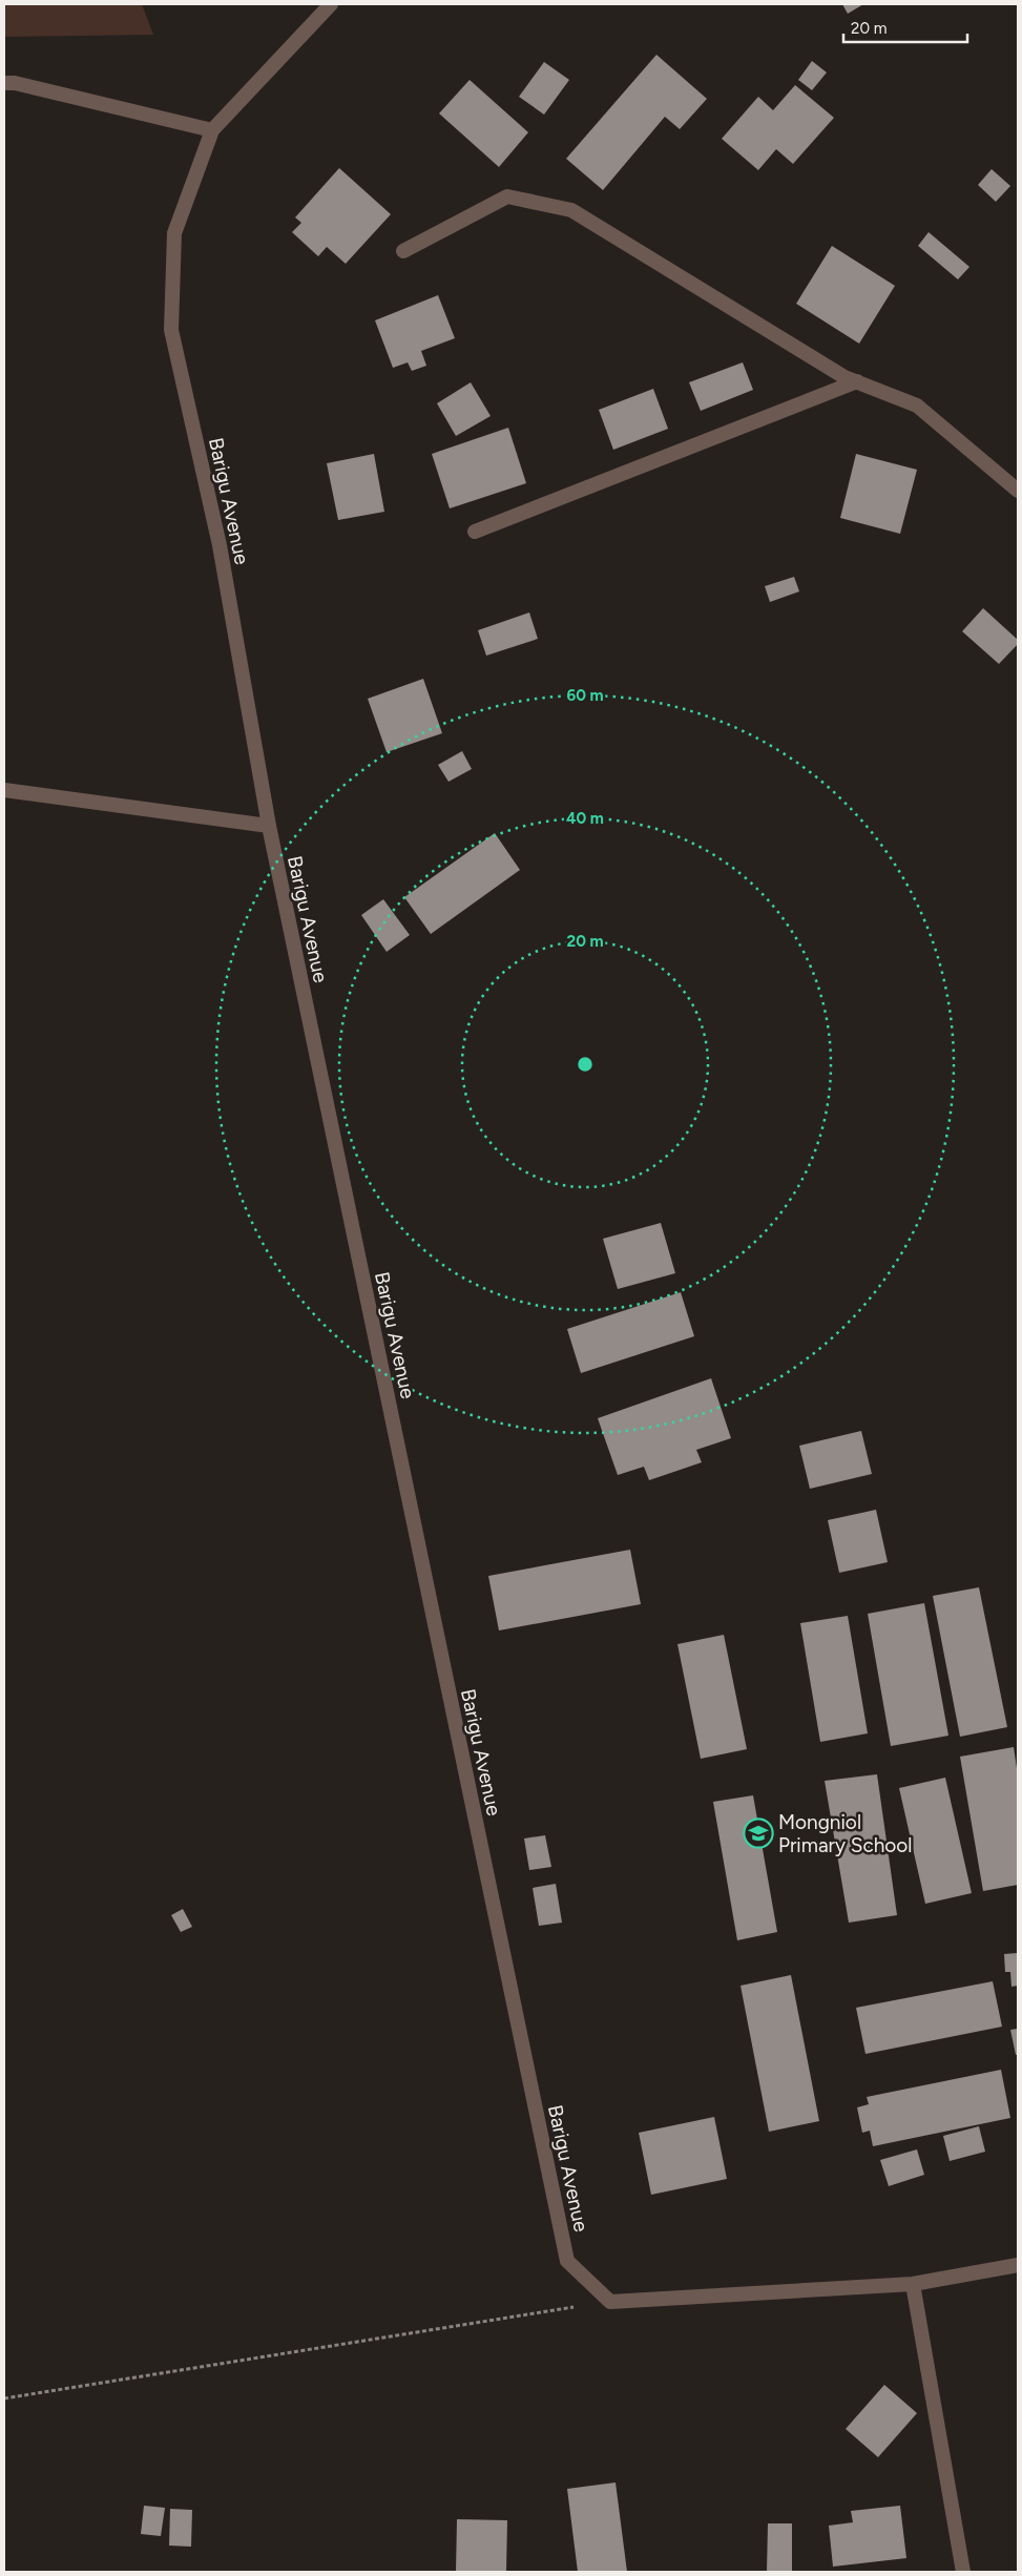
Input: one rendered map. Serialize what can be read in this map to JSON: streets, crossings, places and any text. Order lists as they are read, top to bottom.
{
  "streets": {
    "street": ["Barigu Avenue"]
  },
  "places": {
    "school or university": ["Mongniol Primary School"]
  },
  "scale_bar": "20 m",
  "rings": ["60 m", "40 m", "20 m"]
}
